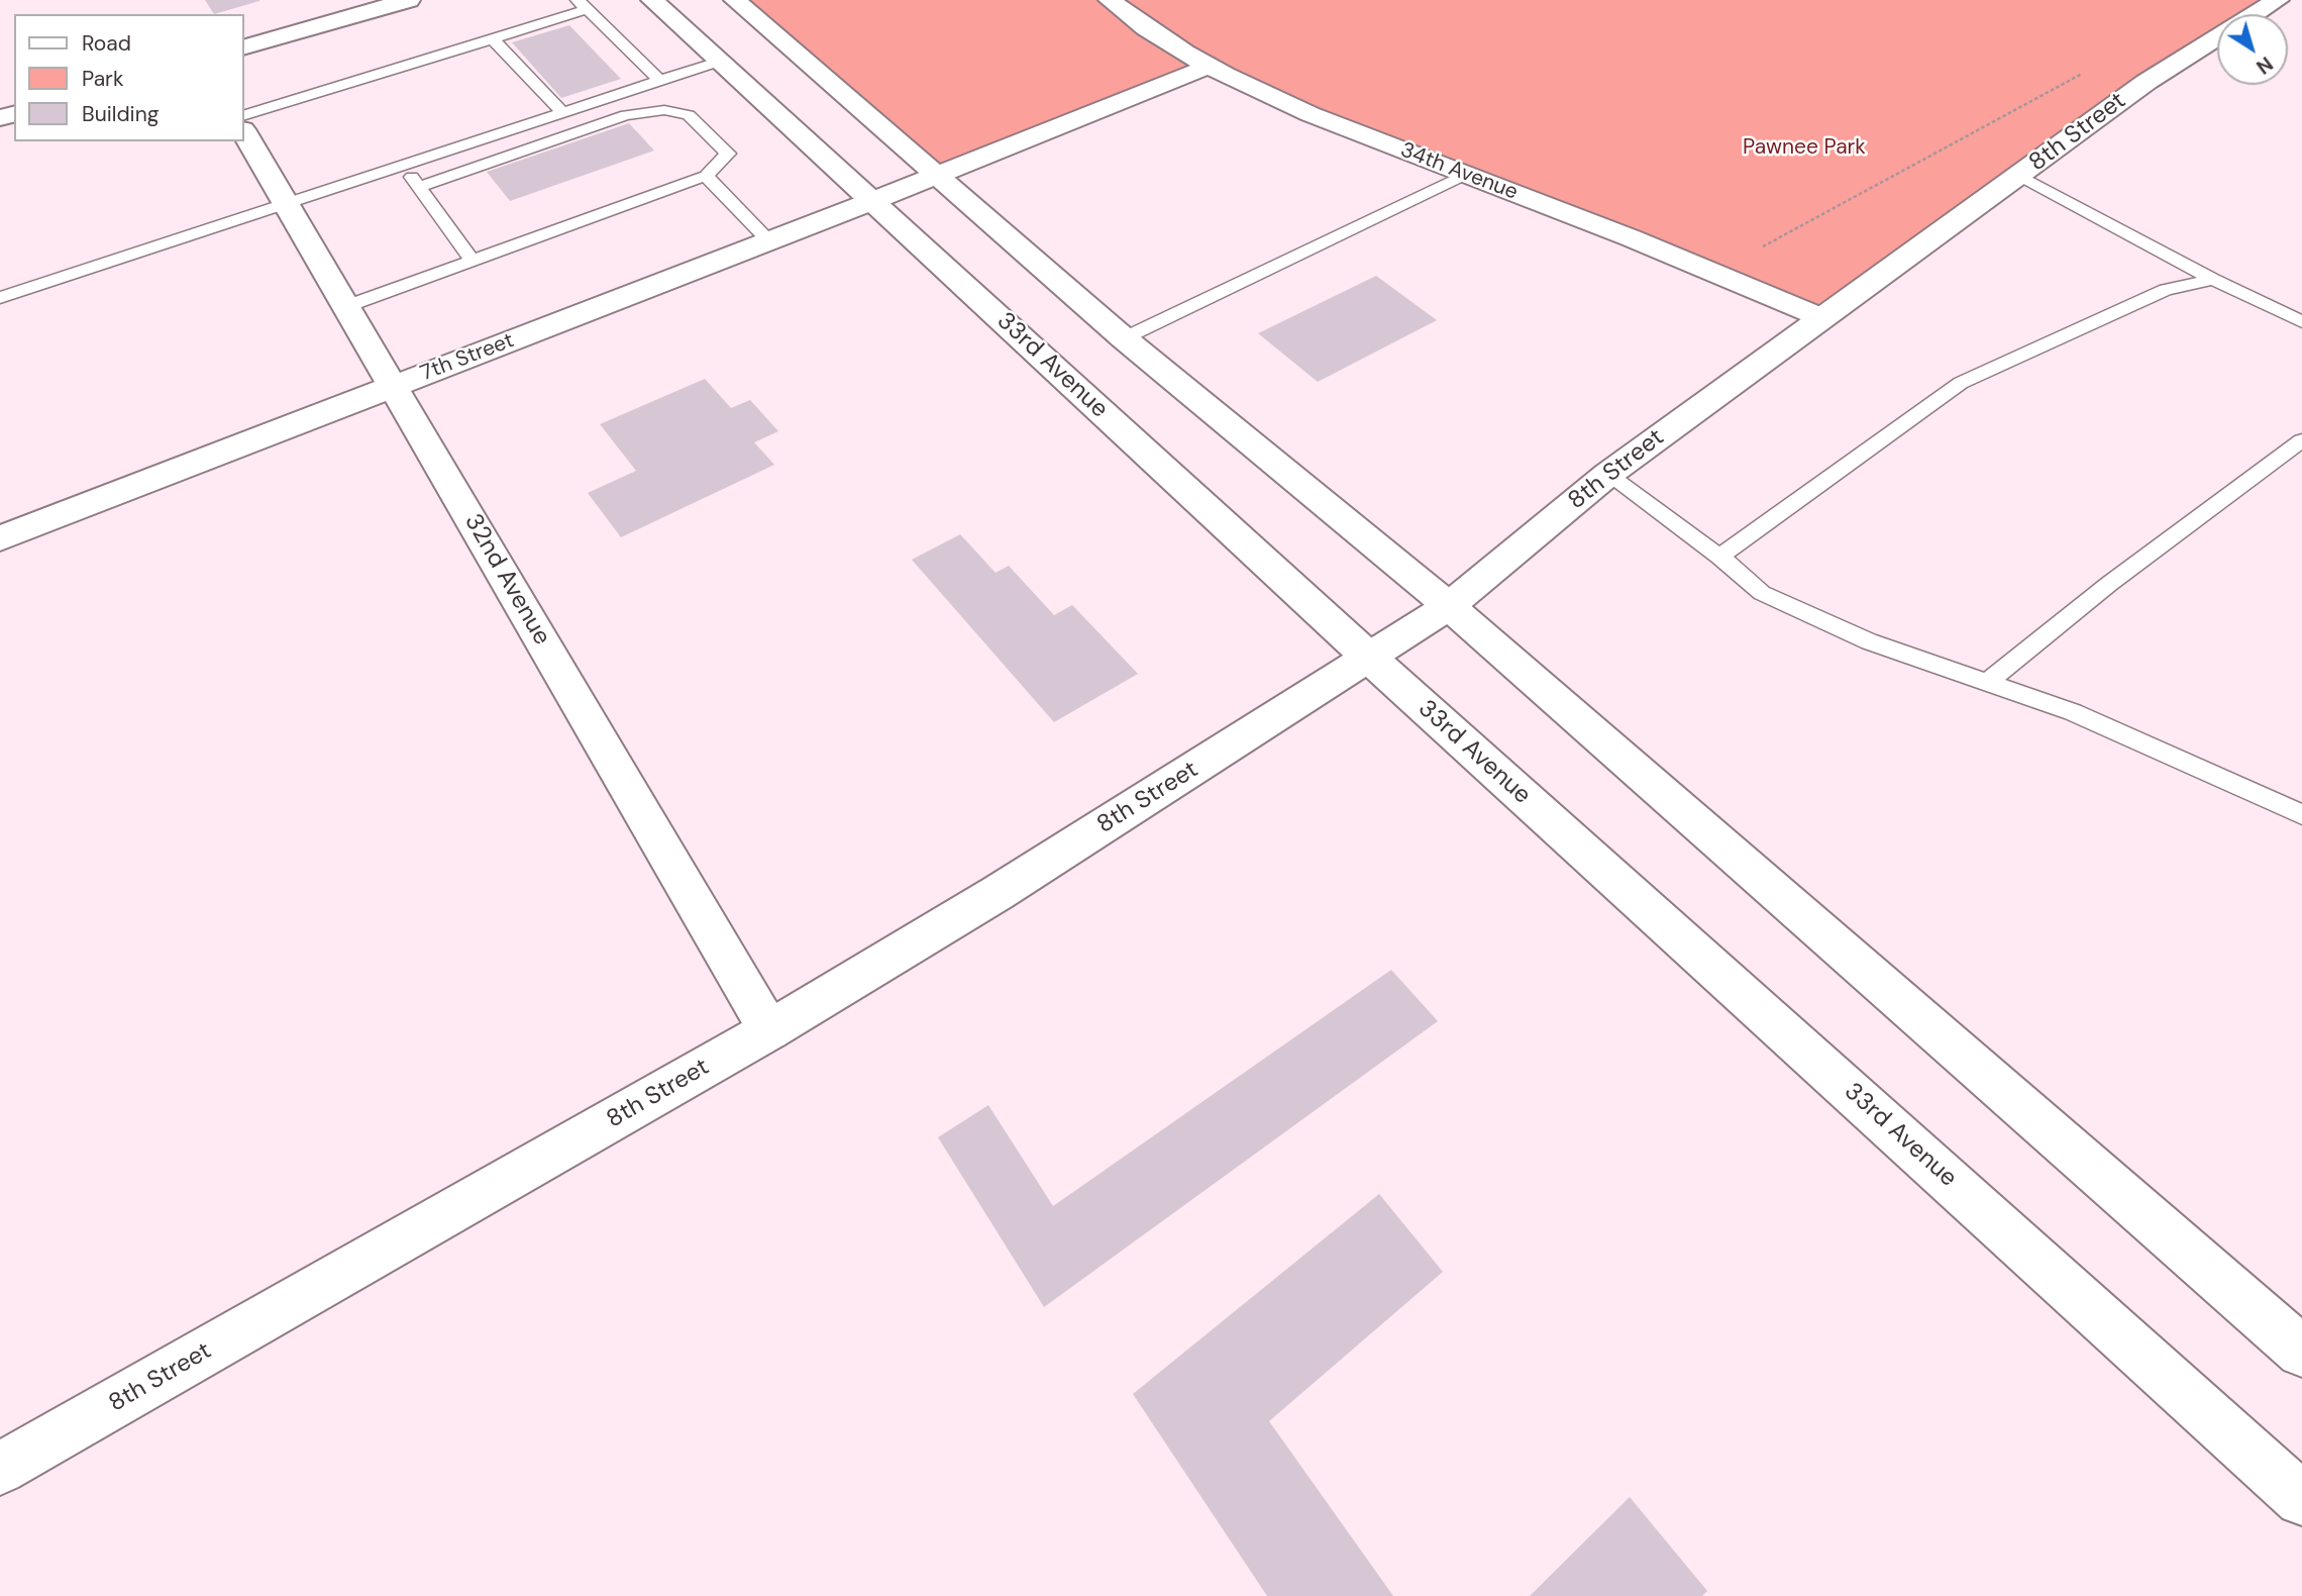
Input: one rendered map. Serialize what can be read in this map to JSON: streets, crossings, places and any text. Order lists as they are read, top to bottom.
{
  "streets": {
    "main road": [
      "8th Street",
      "34th Avenue",
      "7th Street",
      "33rd Avenue",
      "32nd Avenue"
    ]
  },
  "crossings": [
    ["8th Street", "34th Avenue"],
    ["8th Street", "33rd Avenue"],
    ["8th Street", "32nd Avenue"],
    ["34th Avenue", "7th Street"],
    ["7th Street", "33rd Avenue"],
    ["7th Street", "32nd Avenue"]
  ],
  "parks": ["Pawnee Park"],
  "legend": ["Road", "Park", "Building"],
  "north": "bottom right"
}
